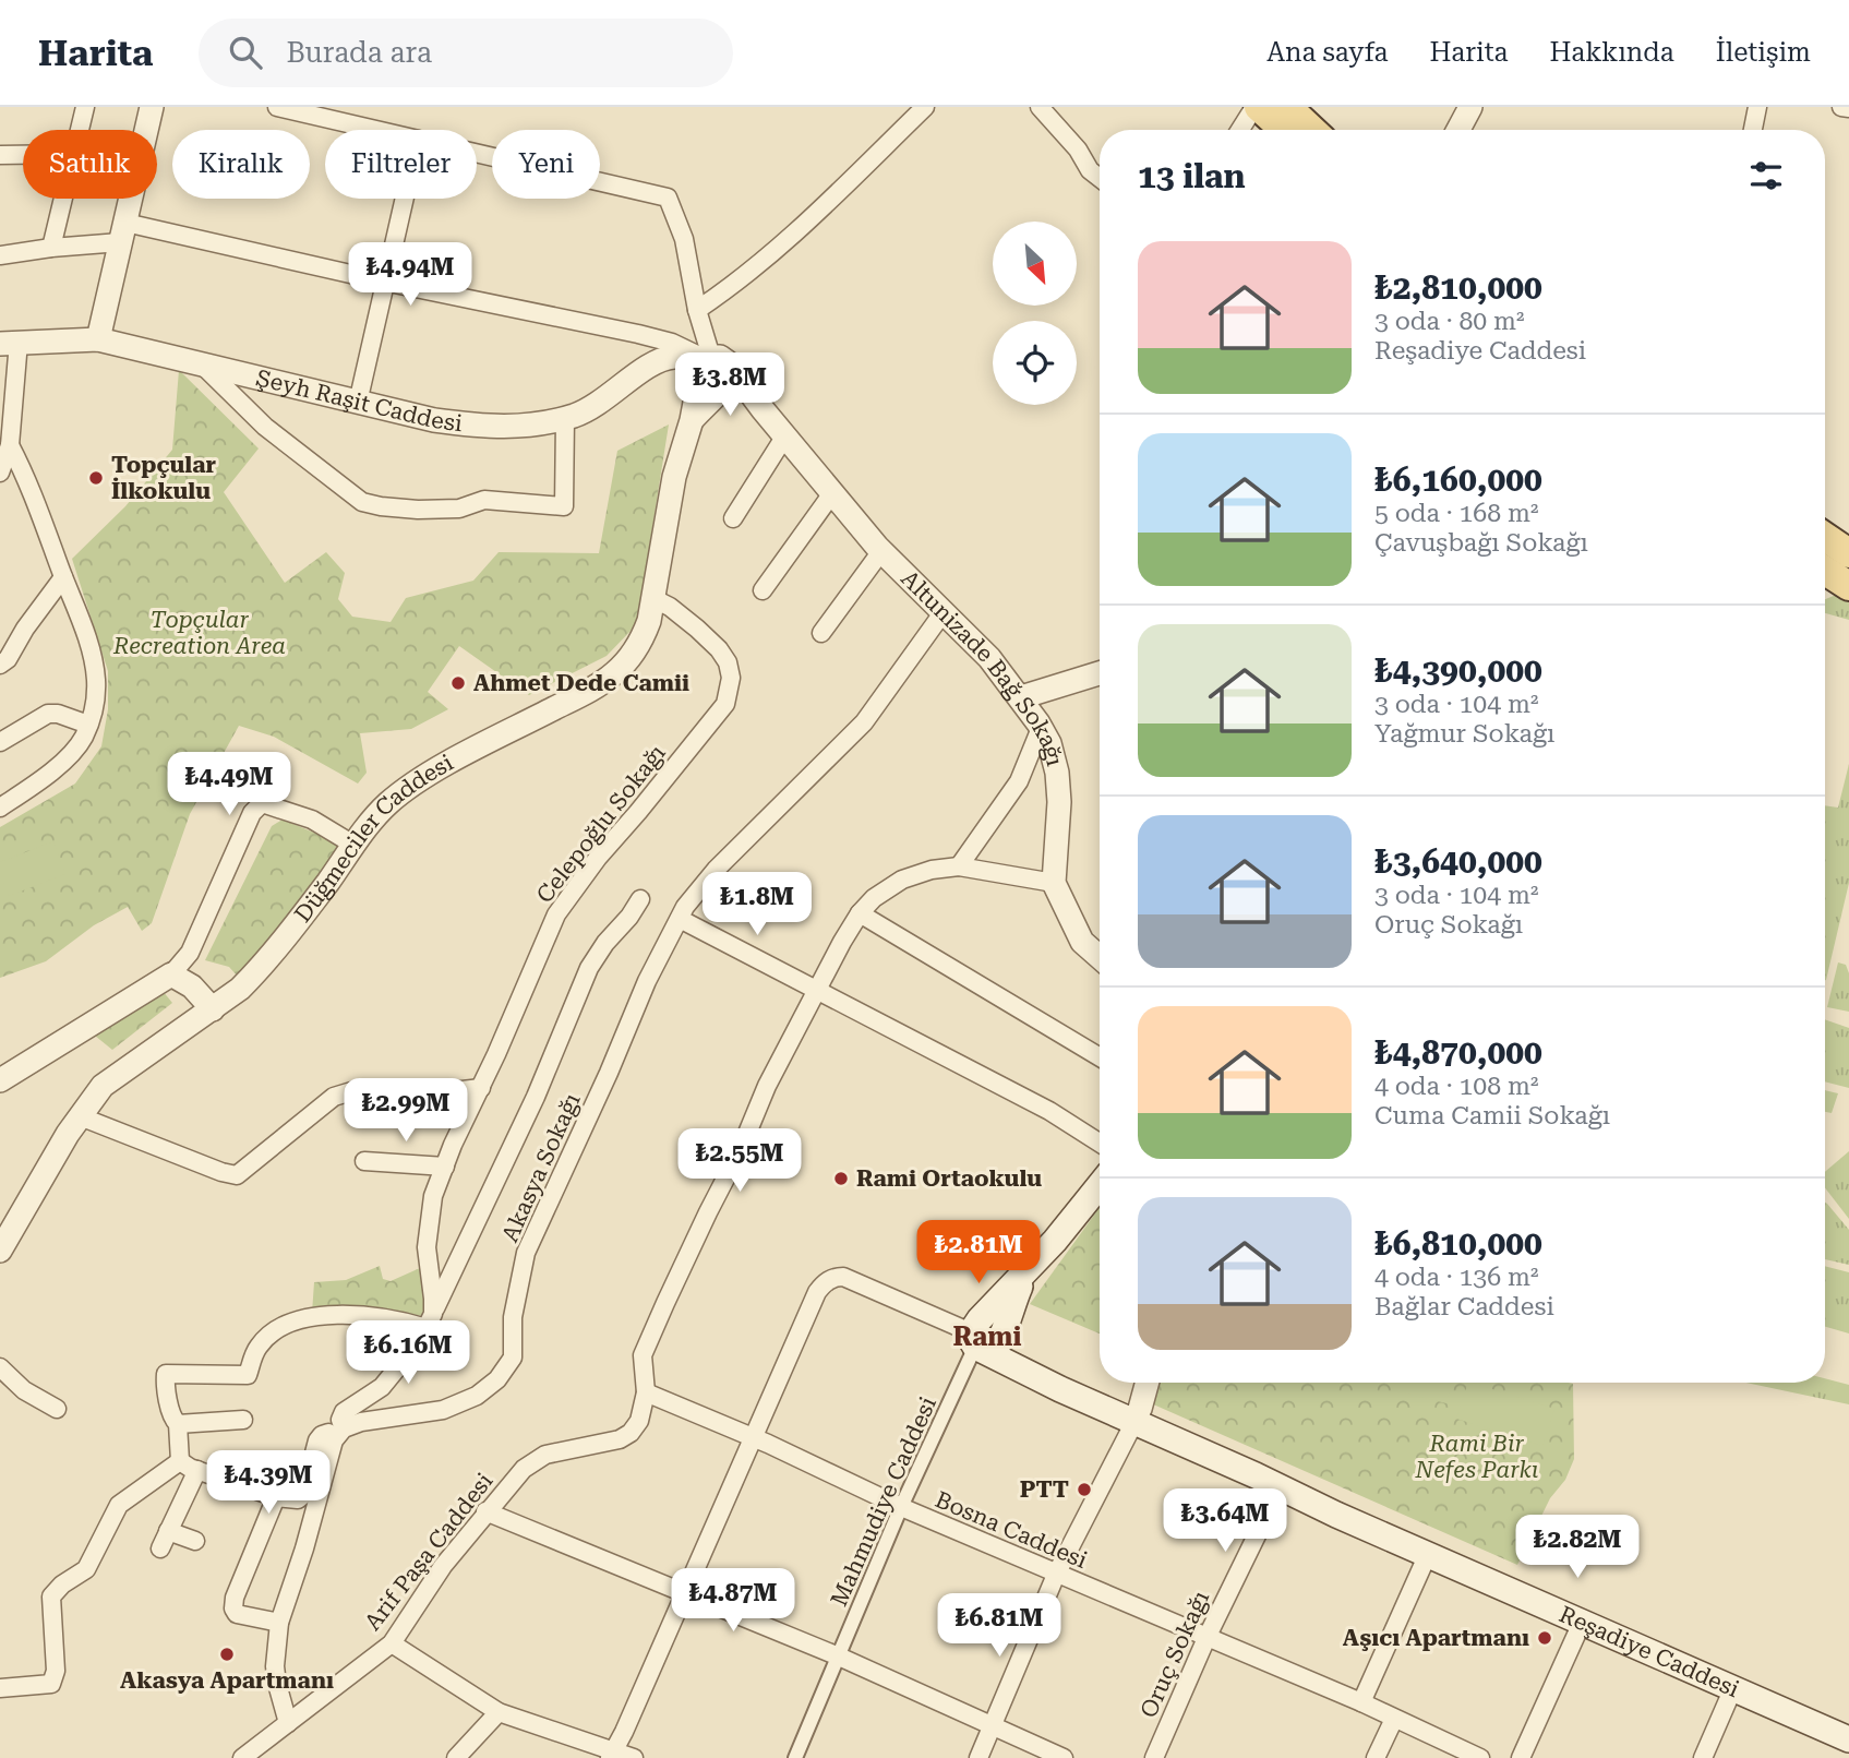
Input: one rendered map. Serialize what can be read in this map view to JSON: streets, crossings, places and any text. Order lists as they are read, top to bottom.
{
  "streets": {
    "main road": ["Reşadiye Caddesi"],
    "street": [
      "Şeyh Raşit Caddesi",
      "Altunizade Bağ Sokağı",
      "Celepoğlu Sokağı",
      "Düğmeciler Caddesi",
      "Akasya Sokağı",
      "Mahmudiye Caddesi",
      "Bosna Caddesi",
      "Arif Paşa Caddesi",
      "Oruç Sokağı"
    ]
  },
  "crossings": [
    ["Şeyh Raşit Caddesi", "Altunizade Bağ Sokağı"],
    ["Altunizade Bağ Sokağı", "Akasya Sokağı"],
    ["Celepoğlu Sokağı", "Düğmeciler Caddesi"],
    ["Mahmudiye Caddesi", "Bosna Caddesi"],
    ["Mahmudiye Caddesi", "Reşadiye Caddesi"],
    ["Bosna Caddesi", "Arif Paşa Caddesi"],
    ["Bosna Caddesi", "Oruç Sokağı"],
    ["Reşadiye Caddesi", "Oruç Sokağı"]
  ],
  "districts": ["Rami"],
  "parks": ["Topçular Recreation Area", "Rami Bir Nefes Parkı"],
  "places": [
    "Topçular İlkokulu",
    "Ahmet Dede Camii",
    "Rami Ortaokulu",
    "PTT",
    "Aşıcı Apartmanı",
    "Akasya Apartmanı"
  ],
  "north": "bottom right",
  "page": {
    "header": "Harita",
    "search": "Burada ara",
    "nav": [
      "Ana sayfa",
      "Harita",
      "Hakkında",
      "İletişim"
    ],
    "chip": [
      "Satılık",
      "Kiralık",
      "Filtreler",
      "Yeni"
    ],
    "heading": "13 ilan",
    "list": [
      {
        "name": "₺2,810,000",
        "note": "3 oda · 80 m² · Reşadiye Caddesi"
      },
      {
        "name": "₺6,160,000",
        "note": "5 oda · 168 m² · Çavuşbağı Sokağı"
      },
      {
        "name": "₺4,390,000",
        "note": "3 oda · 104 m² · Yağmur Sokağı"
      },
      {
        "name": "₺3,640,000",
        "note": "3 oda · 104 m² · Oruç Sokağı"
      },
      {
        "name": "₺4,870,000",
        "note": "4 oda · 108 m² · Cuma Camii Sokağı"
      },
      {
        "name": "₺6,810,000",
        "note": "4 oda · 136 m² · Bağlar Caddesi"
      }
    ],
    "price": [
      "₺4.94M",
      "₺3.8M",
      "₺4.49M",
      "₺1.8M",
      "₺2.99M",
      "₺2.55M",
      "₺2.81M",
      "₺6.16M",
      "₺4.39M",
      "₺3.64M",
      "₺2.82M",
      "₺4.87M",
      "₺6.81M"
    ]
  }
}
